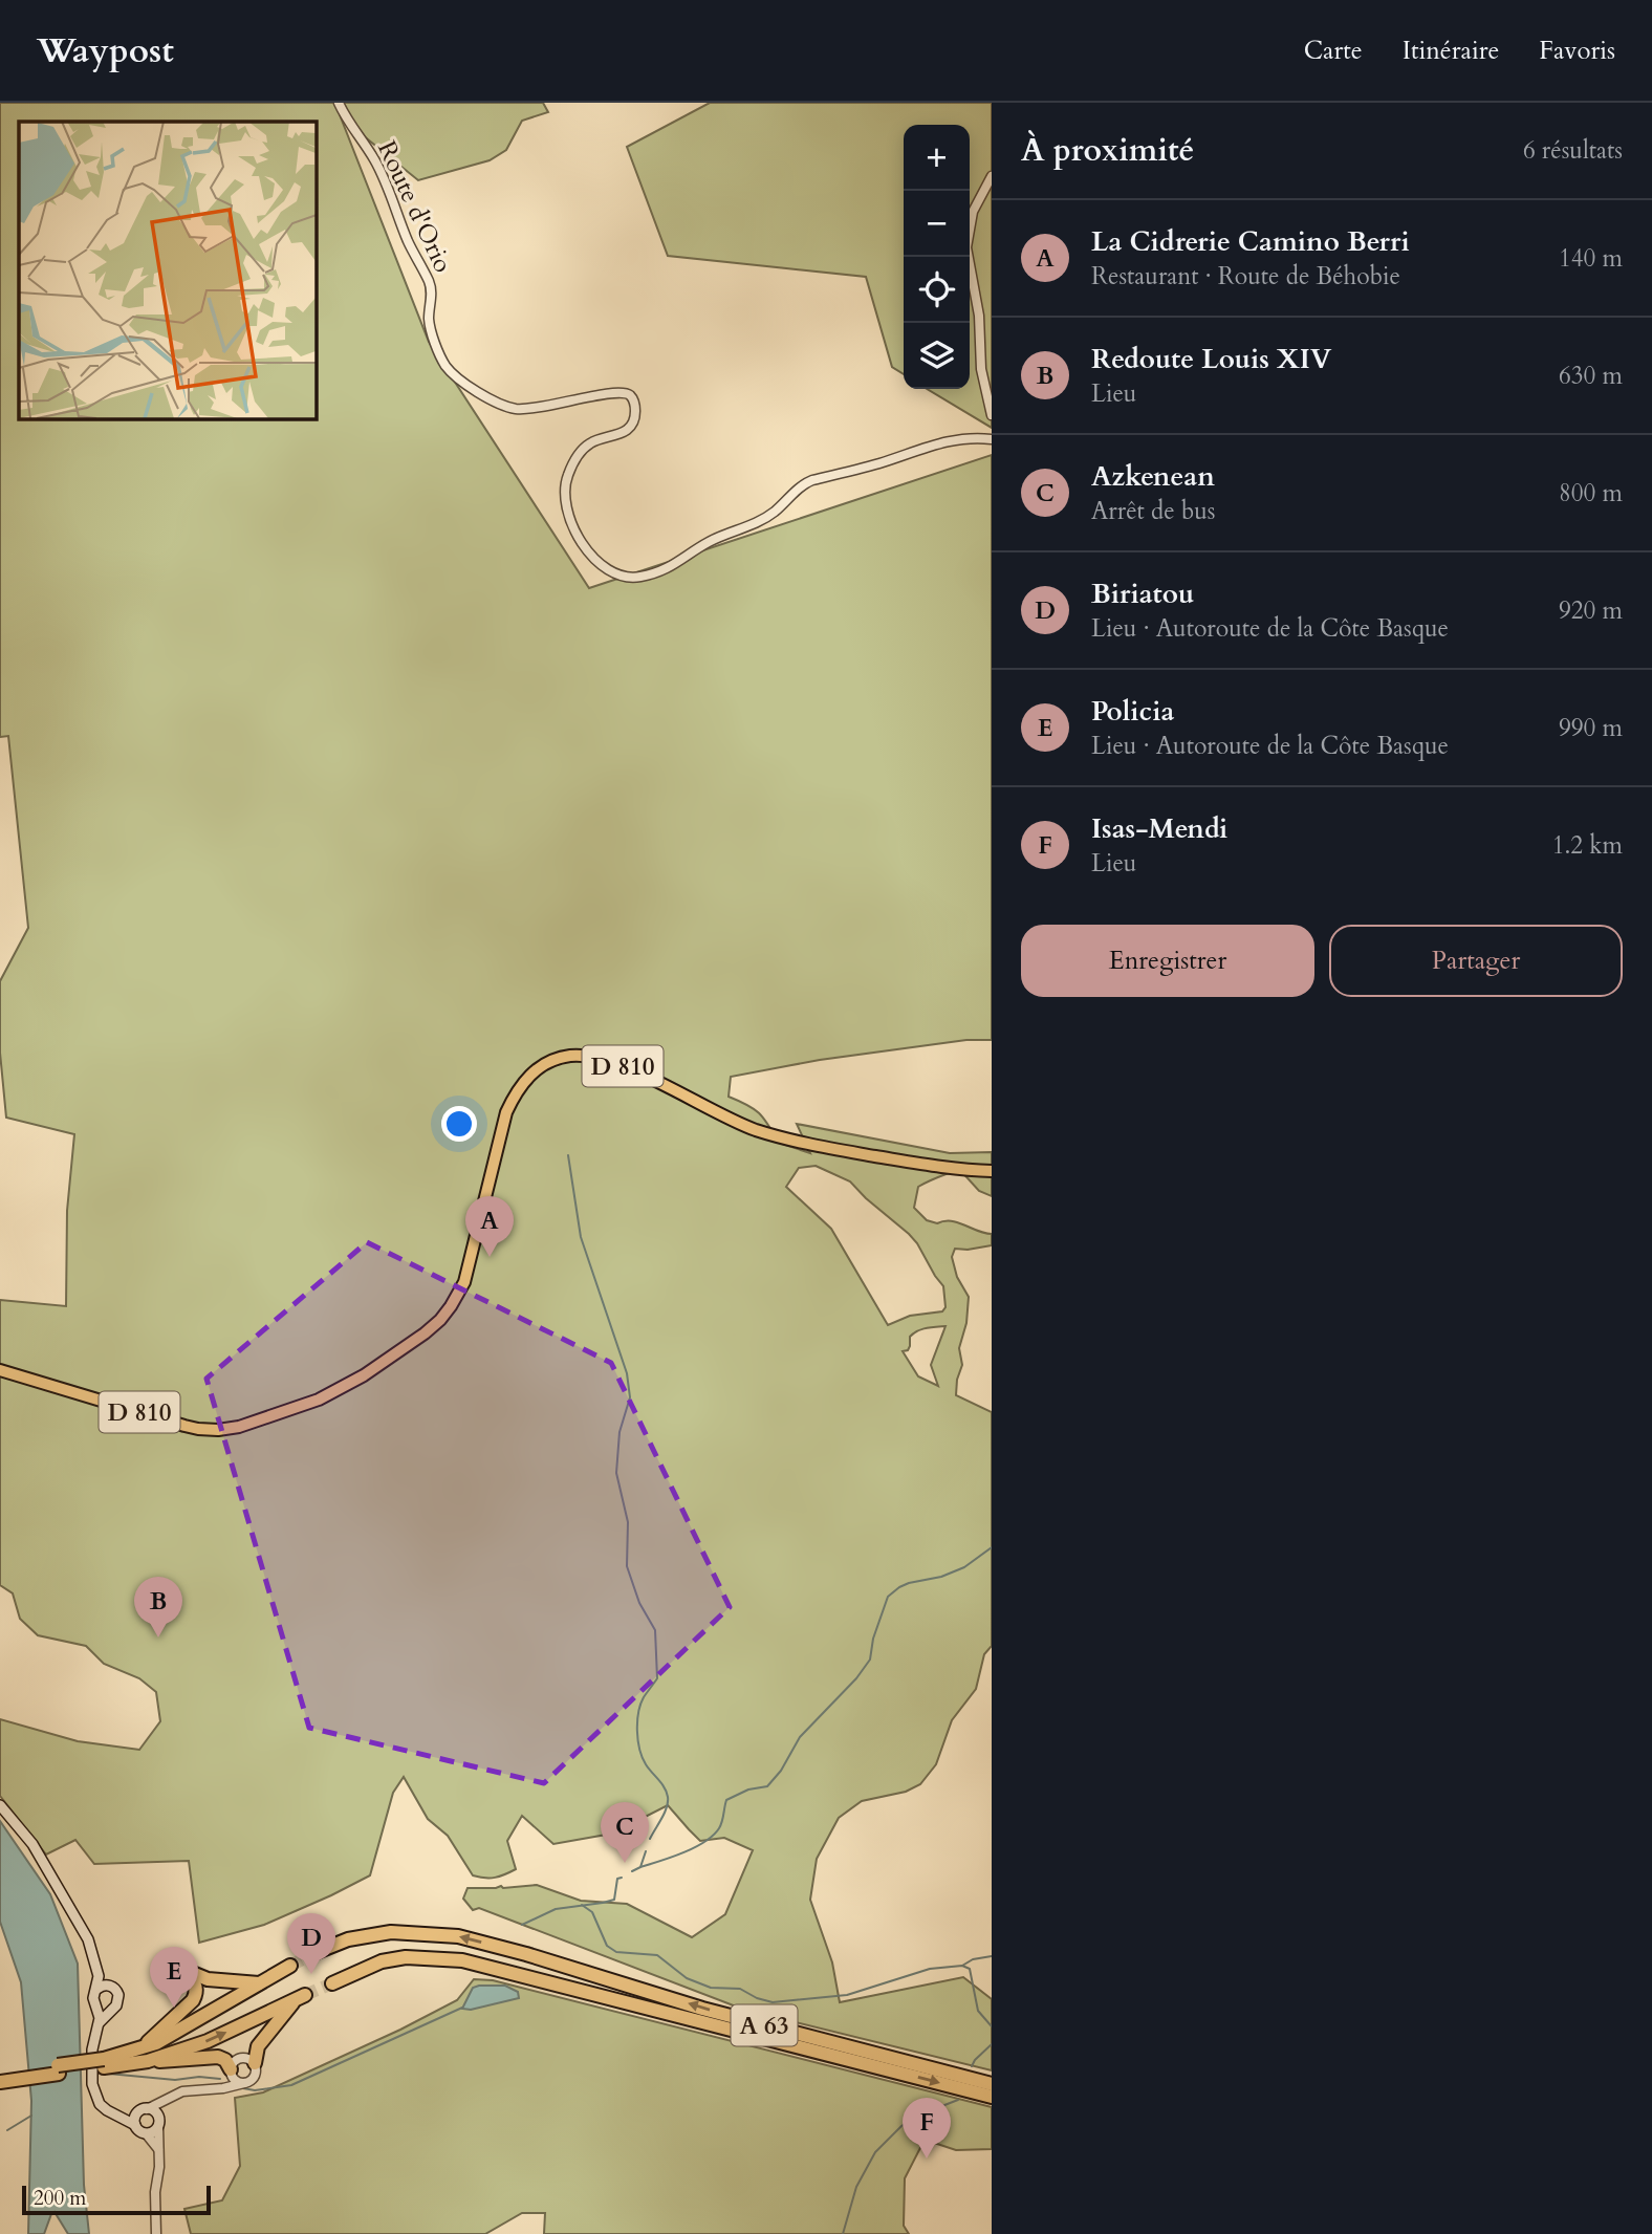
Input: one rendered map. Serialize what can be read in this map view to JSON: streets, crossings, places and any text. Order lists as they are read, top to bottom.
{
  "streets": {
    "highway": ["A 63"],
    "main road": ["D 810"],
    "street": ["Route d'Orio"]
  },
  "scale_bar": "200 m",
  "page": {
    "header": "Waypost",
    "nav": ["Carte", "Itinéraire", "Favoris"],
    "heading": ["À proximité", "6 résultats"],
    "map_buttons": ["+", "−"],
    "list": [
      {
        "mark": "A",
        "name": "La Cidrerie Camino Berri",
        "note": "Restaurant · Route de Béhobie",
        "value": "140 m"
      },
      {
        "mark": "B",
        "name": "Redoute Louis XIV",
        "note": "Lieu",
        "value": "630 m"
      },
      {
        "mark": "C",
        "name": "Azkenean",
        "note": "Arrêt de bus",
        "value": "800 m"
      },
      {
        "mark": "D",
        "name": "Biriatou",
        "note": "Lieu · Autoroute de la Côte Basque",
        "value": "920 m"
      },
      {
        "mark": "E",
        "name": "Policia",
        "note": "Lieu · Autoroute de la Côte Basque",
        "value": "990 m"
      },
      {
        "mark": "F",
        "name": "Isas-Mendi",
        "note": "Lieu",
        "value": "1.2 km"
      }
    ],
    "buttons": ["Enregistrer", "Partager"],
    "pins": [
      "A",
      "B",
      "C",
      "D",
      "E",
      "F"
    ],
    "scale": "200 m"
  }
}
